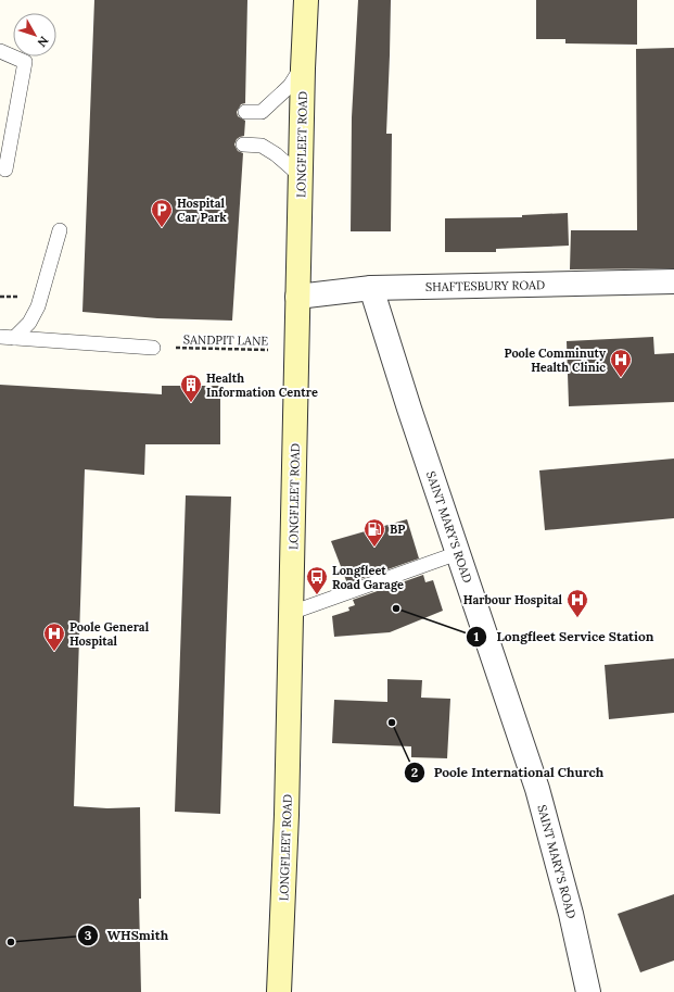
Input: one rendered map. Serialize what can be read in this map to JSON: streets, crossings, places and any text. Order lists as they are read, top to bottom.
{
  "streets": {
    "main road": ["LONGFLEET ROAD"],
    "street": ["SHAFTESBURY ROAD", "SAINT MARY'S ROAD"],
    "path": ["SANDPIT LANE"]
  },
  "crossings": [
    ["LONGFLEET ROAD", "SHAFTESBURY ROAD"],
    ["LONGFLEET ROAD", "SANDPIT LANE"],
    ["SHAFTESBURY ROAD", "SAINT MARY'S ROAD"]
  ],
  "places": {
    "parking": ["Hospital Car Park"],
    "hospital": ["Poole Comminuty Health Clinic", "Harbour Hospital", "Poole General Hospital"],
    "building": ["Health Information Centre"],
    "fuel station": ["BP"],
    "bus stop": ["Longfleet Road Garage"],
    "other": ["Longfleet Service Station", "Poole International Church", "WHSmith"]
  },
  "north": "bottom right"
}
